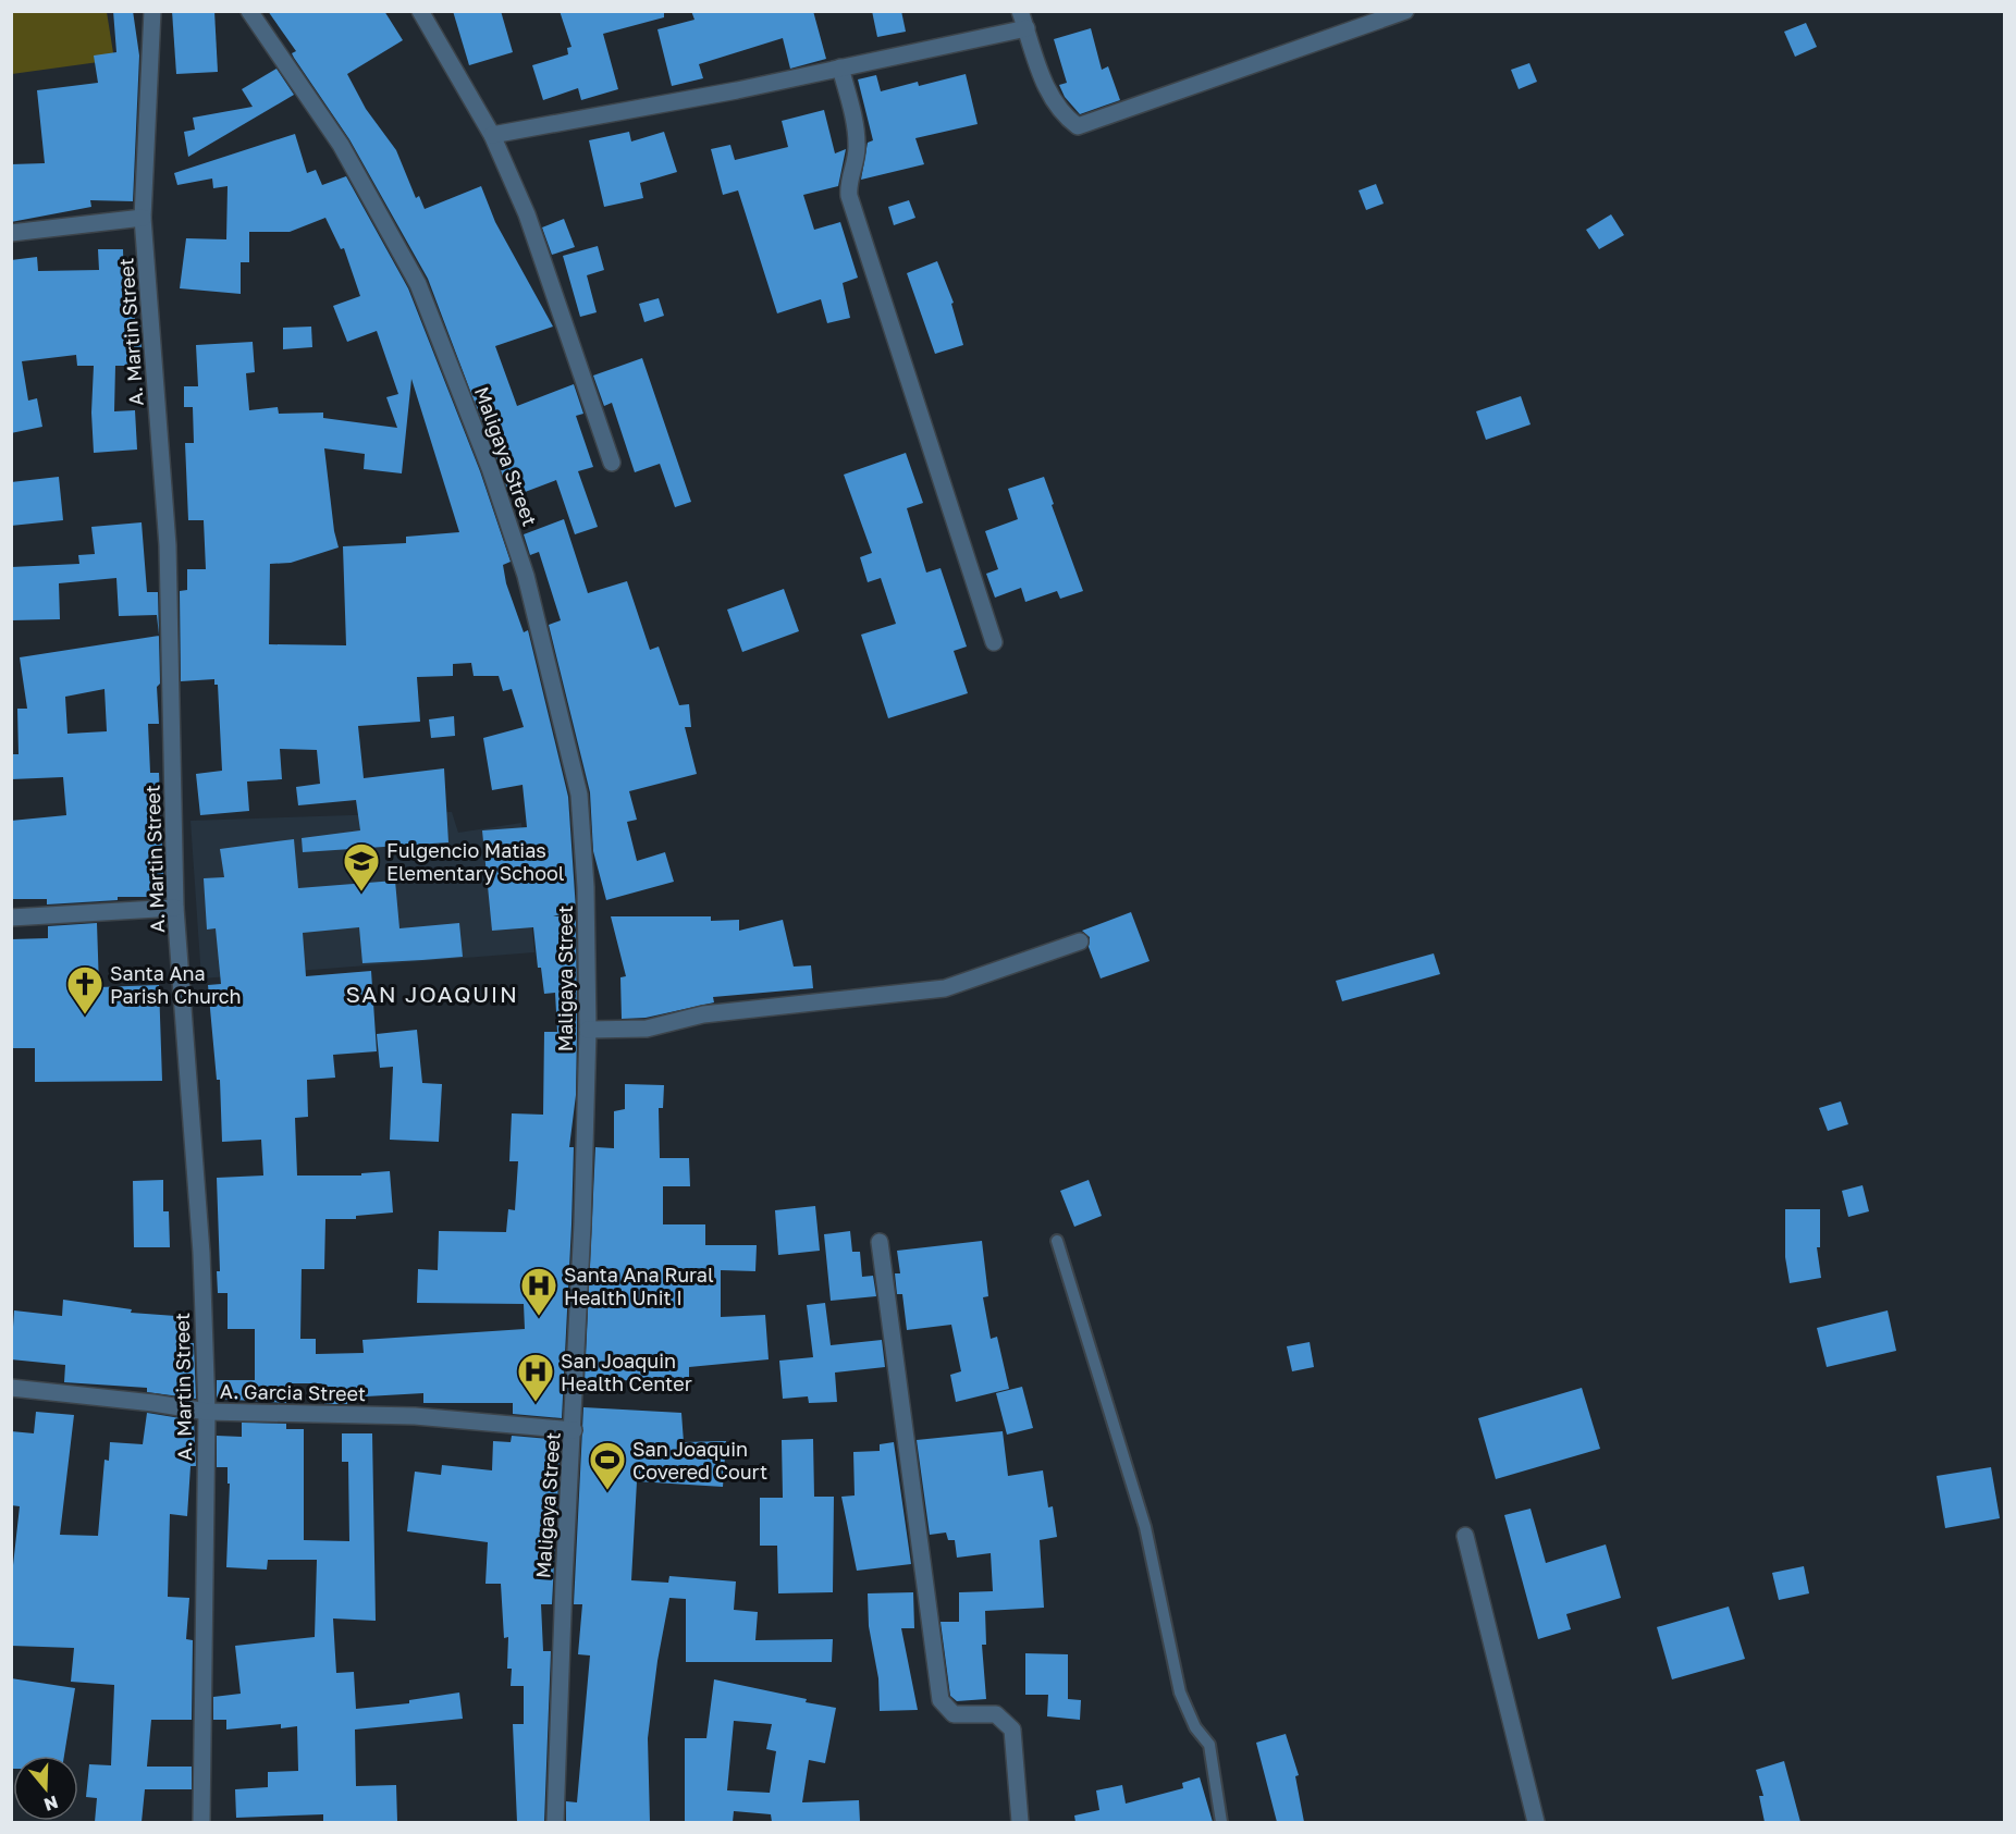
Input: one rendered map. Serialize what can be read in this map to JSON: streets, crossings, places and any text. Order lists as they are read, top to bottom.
{
  "streets": {
    "street": ["A. Martin Street", "Maligaya Street", "A. Garcia Street"]
  },
  "crossings": [
    ["A. Martin Street", "A. Garcia Street"],
    ["Maligaya Street", "A. Garcia Street"]
  ],
  "districts": ["SAN JOAQUIN"],
  "places": {
    "school or university": ["Fulgencio Matias Elementary School"],
    "church": ["Santa Ana Parish Church"],
    "hospital": ["Santa Ana Rural Health Unit I", "San Joaquin Health Center"],
    "sports": ["San Joaquin Covered Court"]
  },
  "north": "bottom"
}
